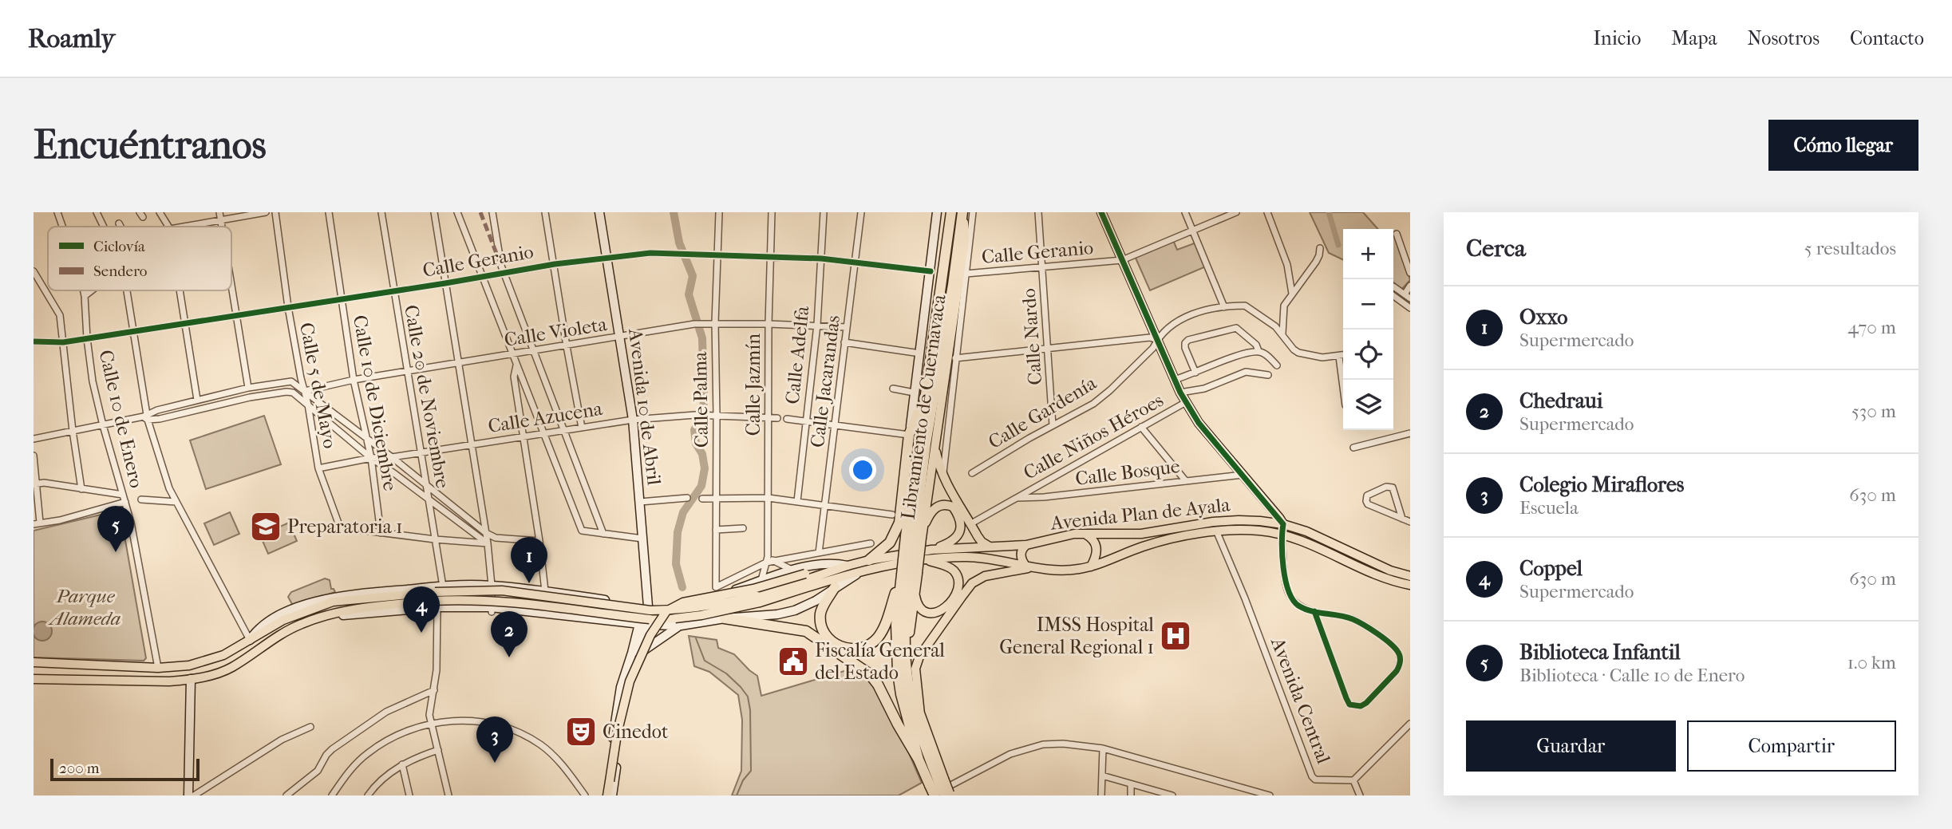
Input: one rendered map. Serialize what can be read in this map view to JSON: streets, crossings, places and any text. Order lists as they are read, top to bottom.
{
  "streets": {
    "main road": ["Avenida 10 de Abril", "Libramiento de Cuernavaca", "Avenida Plan de Ayala"],
    "street": [
      "Calle Geranio",
      "Calle Violeta",
      "Calle Nardo",
      "Calle Adelfa",
      "Calle Jacarandas",
      "Calle Jazmín",
      "Calle 5 de Mayo",
      "Calle 20 de Noviembre",
      "Calle Palma",
      "Calle 10 de Diciembre",
      "Calle Gardenía",
      "Calle Azucena",
      "Calle 10 de Enero",
      "Calle Niños Héroes",
      "Calle Bosque",
      "Avenida Central"
    ]
  },
  "crossings": [
    ["Calle Geranio", "Calle Nardo"],
    ["Calle Geranio", "Calle Adelfa"],
    ["Calle Geranio", "Calle Jacarandas"],
    ["Calle Geranio", "Calle Jazmín"],
    ["Calle Geranio", "Calle 5 de Mayo"],
    ["Calle Geranio", "Calle 20 de Noviembre"],
    ["Calle Geranio", "Calle Palma"],
    ["Calle Geranio", "Calle 10 de Diciembre"],
    ["Calle Geranio", "Avenida 10 de Abril"],
    ["Calle Geranio", "Calle 10 de Enero"],
    ["Calle Violeta", "Calle Adelfa"],
    ["Calle Violeta", "Calle Jacarandas"],
    ["Calle Violeta", "Calle Jazmín"],
    ["Calle Violeta", "Calle 5 de Mayo"],
    ["Calle Violeta", "Calle 20 de Noviembre"],
    ["Calle Violeta", "Calle Palma"],
    ["Calle Violeta", "Calle 10 de Diciembre"],
    ["Calle Violeta", "Avenida 10 de Abril"],
    ["Calle Nardo", "Calle Gardenía"],
    ["Calle Jazmín", "Calle Azucena"],
    ["Calle 5 de Mayo", "Calle 10 de Diciembre"],
    ["Calle 5 de Mayo", "Calle Azucena"],
    ["Calle 20 de Noviembre", "Calle Azucena"],
    ["Calle Palma", "Calle Azucena"],
    ["Calle 10 de Diciembre", "Calle Azucena"],
    ["Avenida 10 de Abril", "Calle Azucena"],
    ["Calle Niños Héroes", "Calle Bosque"],
    ["Avenida Plan de Ayala", "Avenida Central"]
  ],
  "parks": ["Parque Alameda"],
  "places": {
    "school or university": ["Preparatoria 1"],
    "hospital": ["IMSS Hospital General Regional 1"],
    "public building": ["Fiscalía General del Estado"],
    "theatre": ["Cinedot"]
  },
  "legend": ["Ciclovía", "Sendero"],
  "scale_bar": "200 m",
  "page": {
    "header": "Roamly",
    "nav": [
      "Inicio",
      "Mapa",
      "Nosotros",
      "Contacto"
    ],
    "buttons": [
      "Cómo llegar",
      ["Guardar", "Compartir"]
    ],
    "title": "Encuéntranos",
    "heading": ["Cerca", "5 resultados"],
    "map_buttons": ["+", "−"],
    "list": [
      {
        "mark": "1",
        "name": "Oxxo",
        "note": "Supermercado",
        "value": "470 m"
      },
      {
        "mark": "2",
        "name": "Chedraui",
        "note": "Supermercado",
        "value": "530 m"
      },
      {
        "mark": "3",
        "name": "Colegio Miraflores",
        "note": "Escuela",
        "value": "630 m"
      },
      {
        "mark": "4",
        "name": "Coppel",
        "note": "Supermercado",
        "value": "630 m"
      },
      {
        "mark": "5",
        "name": "Biblioteca Infantil",
        "note": "Biblioteca · Calle 10 de Enero",
        "value": "1.0 km"
      }
    ],
    "pins": [
      "5",
      "1",
      "4",
      "2",
      "3"
    ],
    "scale": "200 m"
  }
}
